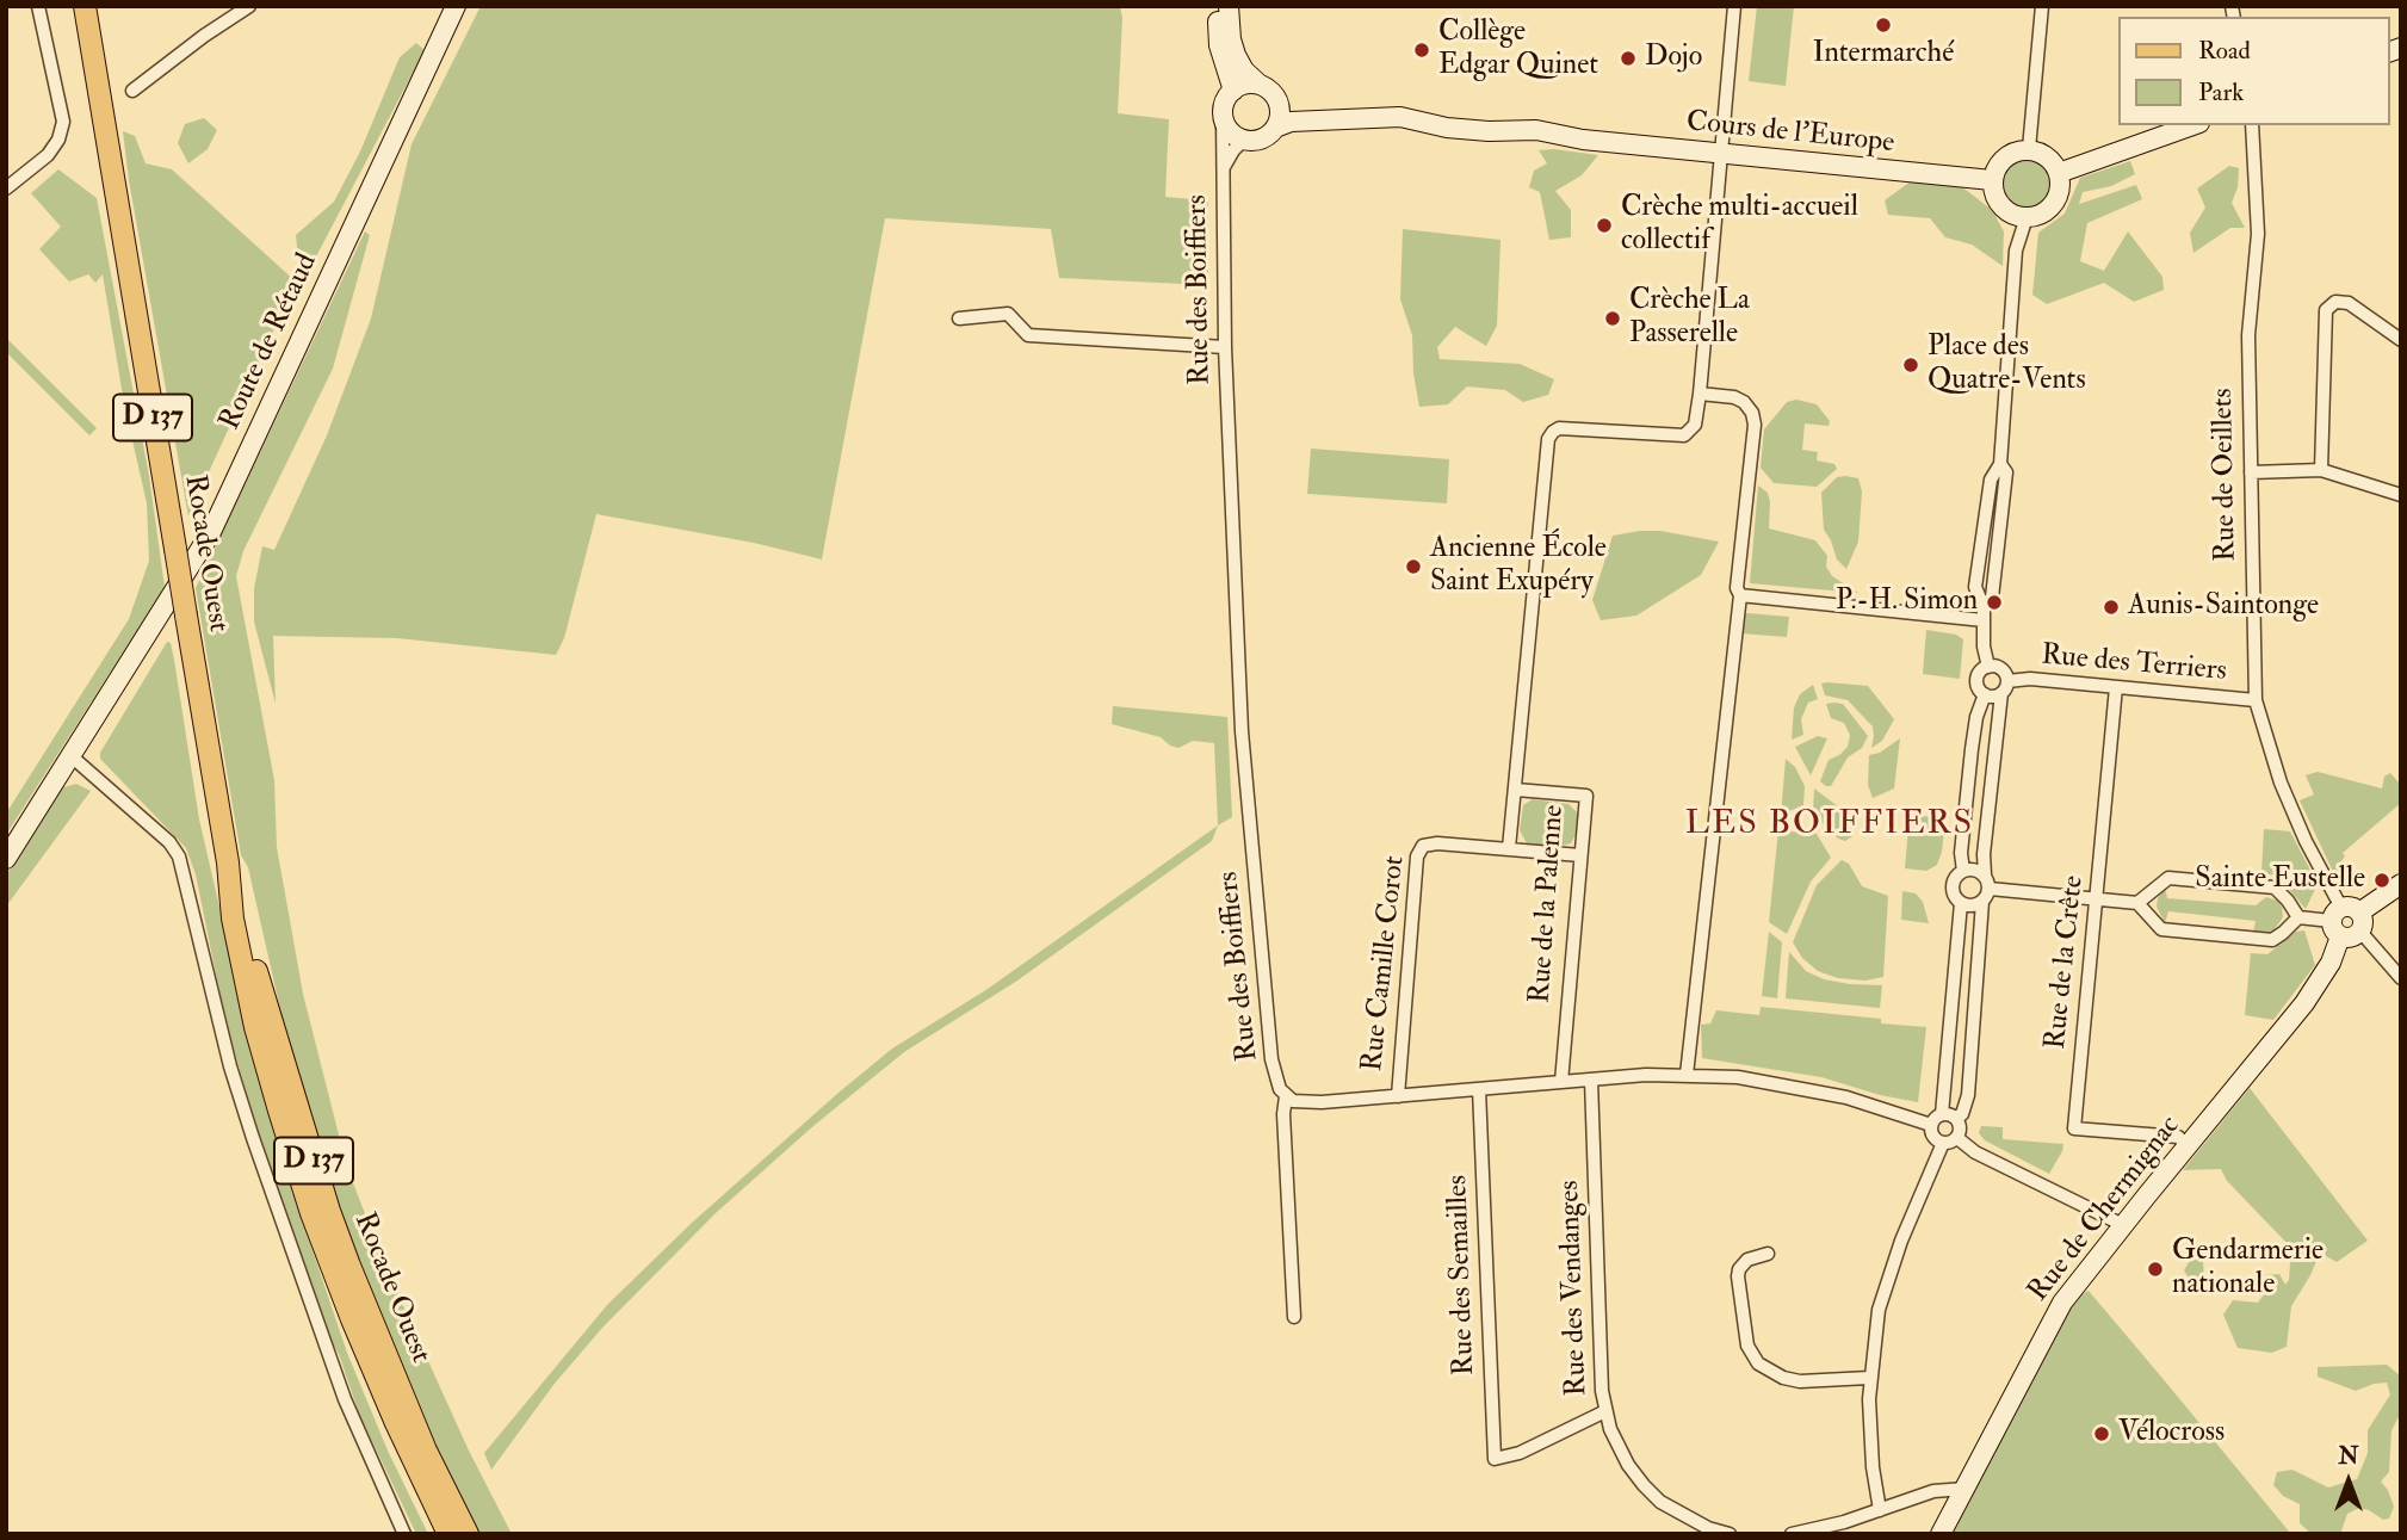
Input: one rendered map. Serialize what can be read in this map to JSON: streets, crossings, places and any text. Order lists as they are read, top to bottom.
{
  "streets": {
    "main road": ["D 137", "Rocade Ouest"],
    "street": [
      "Cours de l'Europe",
      "Rue des Boiffiers",
      "Route de Rétaud",
      "Rue de Oeillets",
      "Rue des Terriers",
      "Rue de la Palenne",
      "Rue de la Crête",
      "Rue Camille Corot",
      "Rue de Chermignac",
      "Rue des Semailles",
      "Rue des Vendanges"
    ]
  },
  "crossings": [
    ["Cours de l'Europe", "Rue des Boiffiers"],
    ["Rue des Boiffiers", "Rue de la Palenne"],
    ["Rue des Boiffiers", "Rue Camille Corot"],
    ["Rue des Boiffiers", "Rue des Semailles"],
    ["Rue des Boiffiers", "Rue des Vendanges"],
    ["Rue de Oeillets", "Rue des Terriers"],
    ["Rue de Oeillets", "Rue de Chermignac"],
    ["Rue des Terriers", "Rue de la Crête"],
    ["Rue de la Palenne", "Rue Camille Corot"],
    ["Rue de la Crête", "Rue de Chermignac"],
    ["Rue des Semailles", "Rue des Vendanges"]
  ],
  "districts": ["LES BOIFFIERS"],
  "places": [
    "Intermarché",
    "Collège Edgar Quinet",
    "Dojo",
    "Crèche multi-accueil collectif",
    "Crèche La Passerelle",
    "Place des Quatre-Vents",
    "Ancienne École Saint Exupéry",
    "P.-H. Simon",
    "Aunis-Saintonge",
    "Sainte Eustelle",
    "Gendarmerie nationale",
    "Vélocross"
  ],
  "legend": ["Road", "Park"],
  "north": "top"
}
